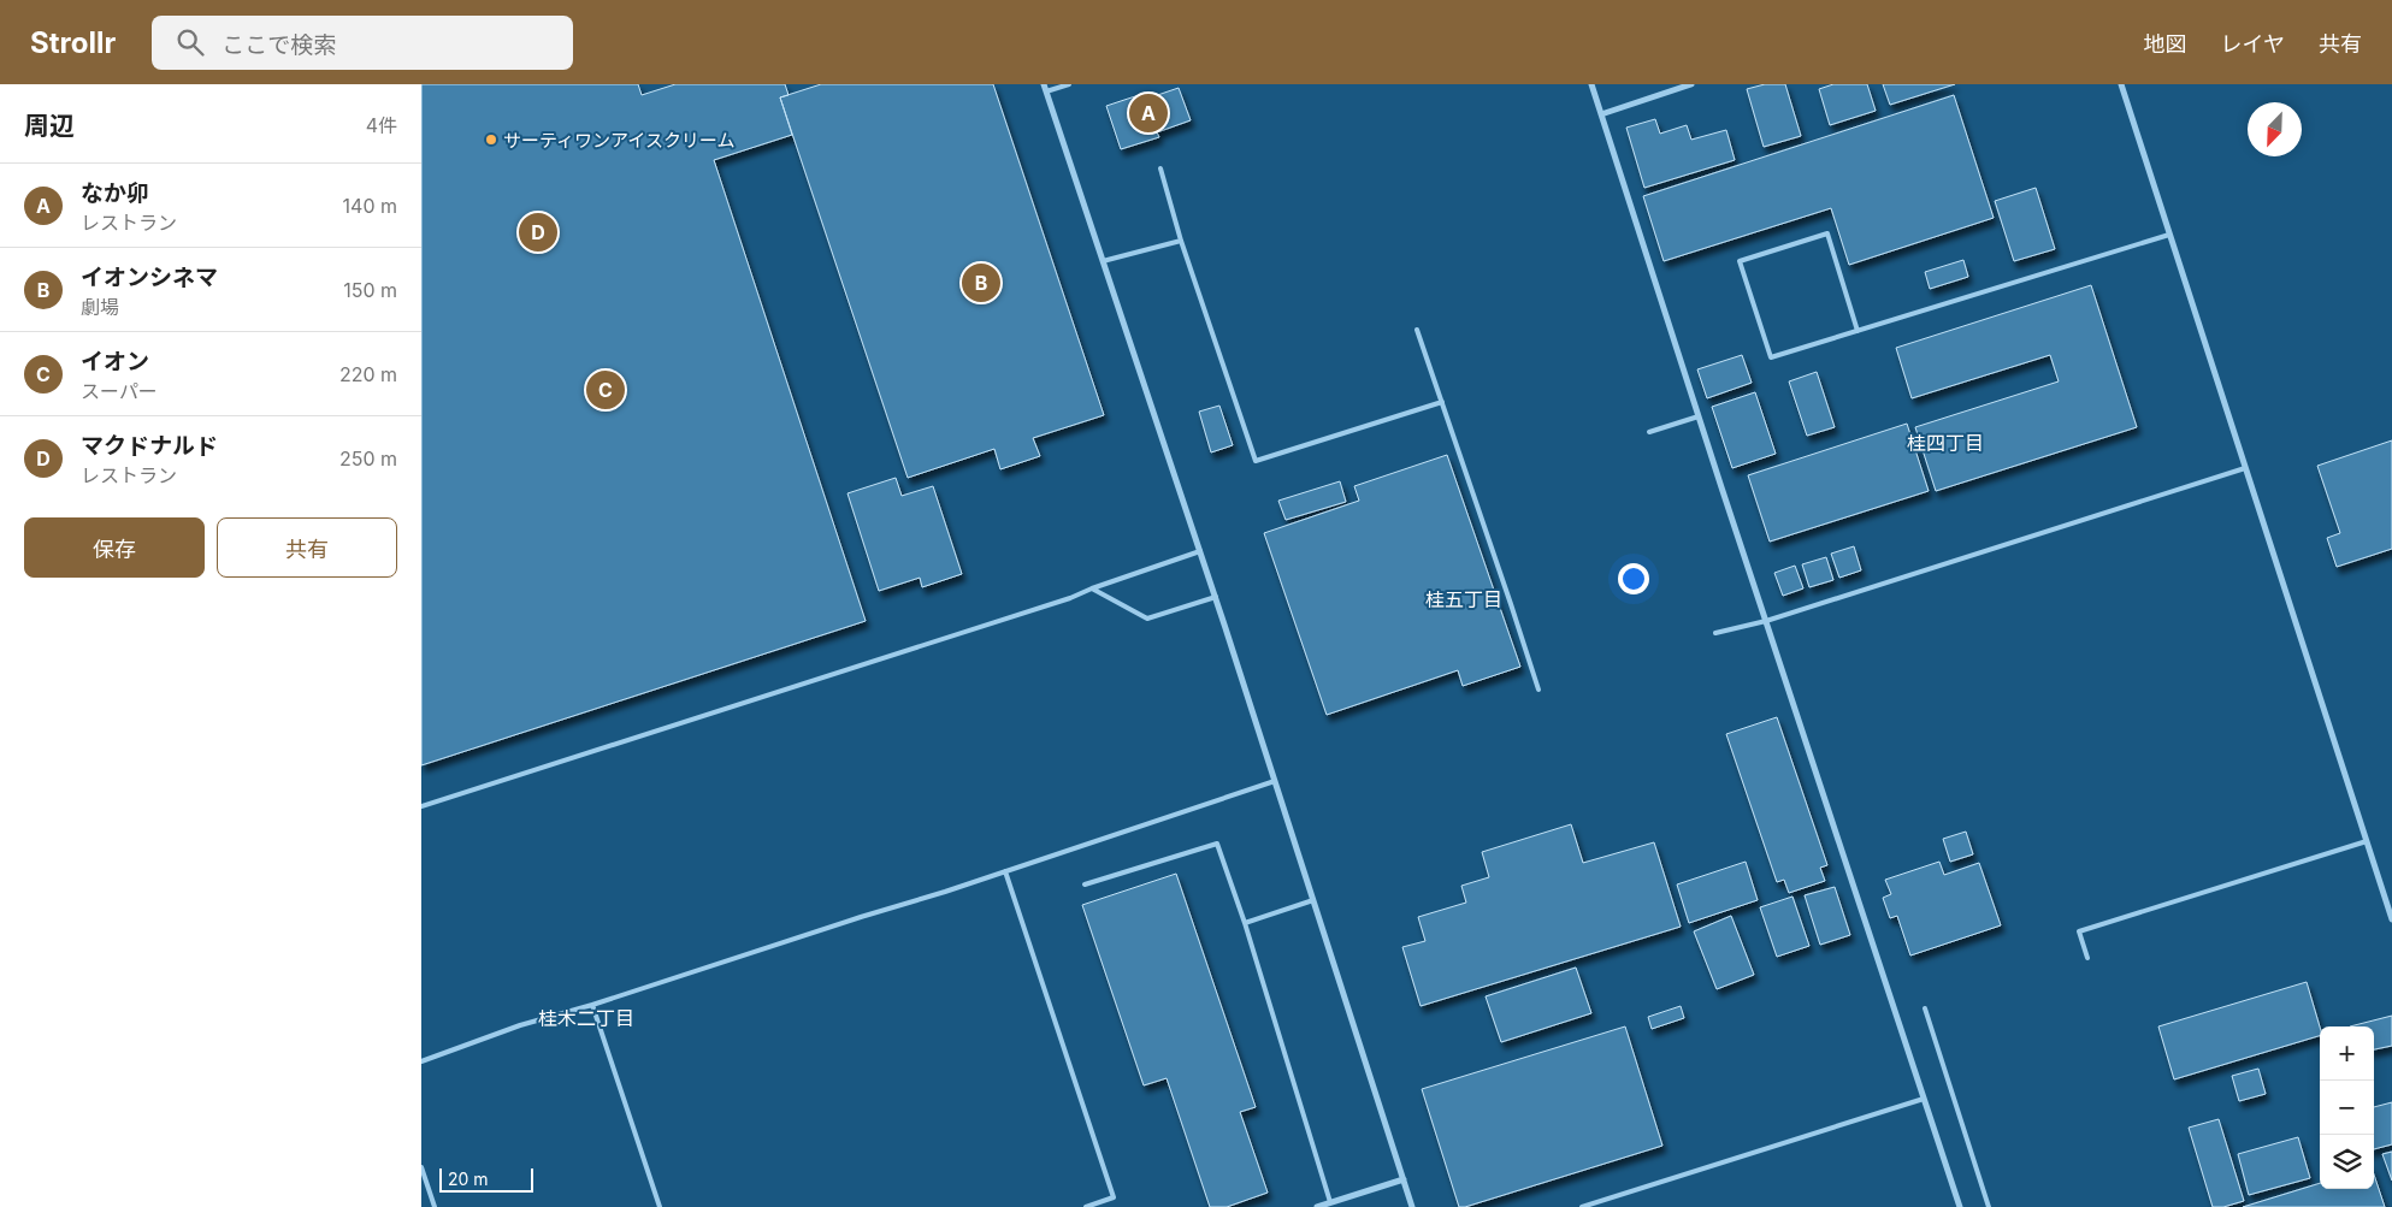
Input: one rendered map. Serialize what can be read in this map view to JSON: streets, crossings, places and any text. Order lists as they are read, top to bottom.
{
  "districts": ["桂四丁目", "桂五丁目", "桂木二丁目"],
  "places": ["サーティワンアイスクリーム"],
  "scale_bar": "20 m",
  "north": "bottom left",
  "page": {
    "header": "Strollr",
    "search": "ここで検索",
    "nav": ["地図", "レイヤ", "共有"],
    "heading": ["周辺", "4件"],
    "pins": [
      "A",
      "D",
      "B",
      "C"
    ],
    "list": [
      {
        "mark": "A",
        "name": "なか卯",
        "note": "レストラン",
        "value": "140 m"
      },
      {
        "mark": "B",
        "name": "イオンシネマ",
        "note": "劇場",
        "value": "150 m"
      },
      {
        "mark": "C",
        "name": "イオン",
        "note": "スーパー",
        "value": "220 m"
      },
      {
        "mark": "D",
        "name": "マクドナルド",
        "note": "レストラン",
        "value": "250 m"
      }
    ],
    "buttons": ["保存", "共有"],
    "map_buttons": ["+", "−"],
    "scale": "20 m"
  }
}
